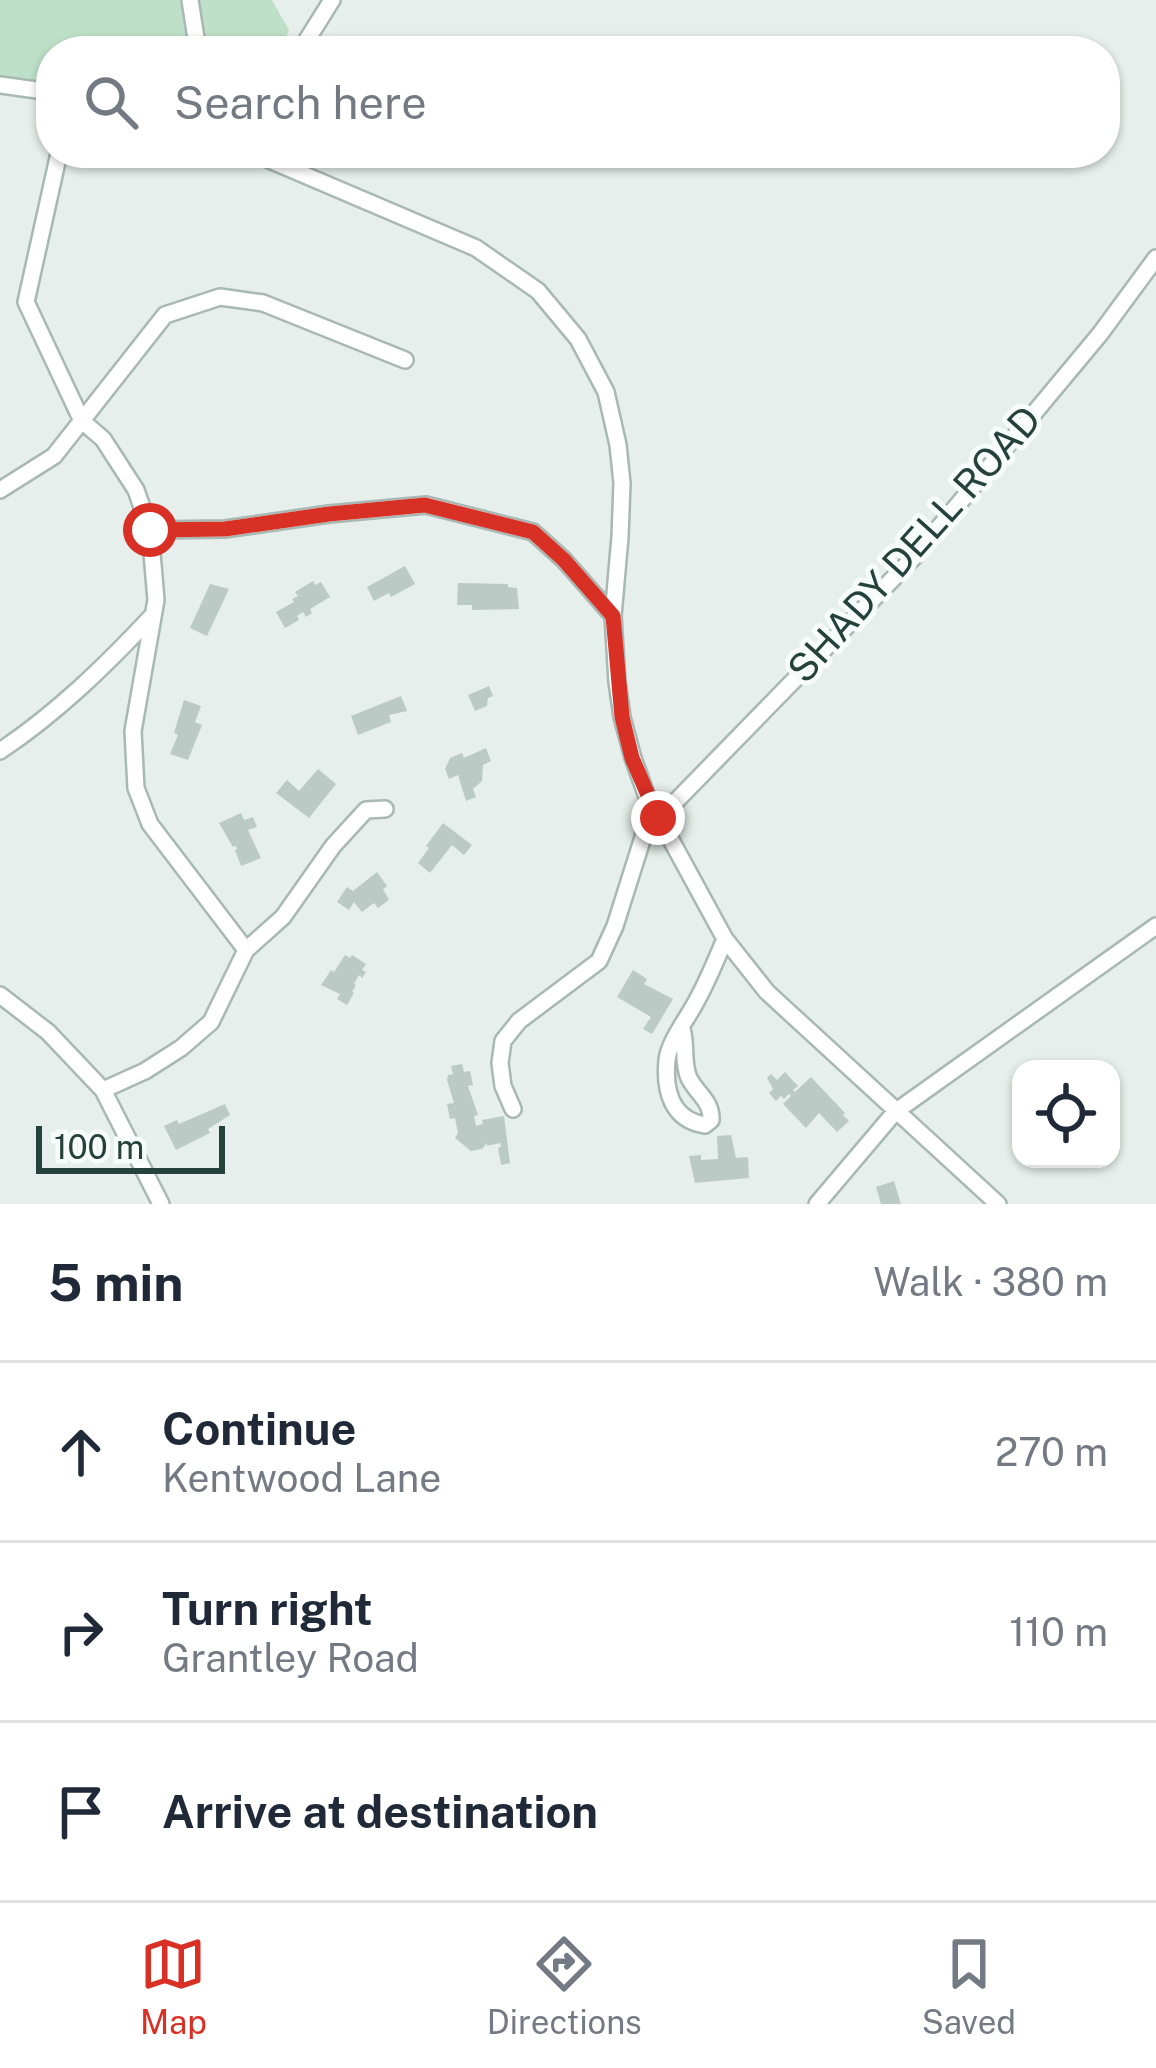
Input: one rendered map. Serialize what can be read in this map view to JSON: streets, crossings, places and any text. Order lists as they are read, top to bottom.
{
  "streets": {
    "street": ["SHADY DELL ROAD"]
  },
  "scale_bar": "100 m",
  "page": {
    "search": "Search here",
    "scale": "100 m",
    "heading": ["5 min", "Walk · 380 m"],
    "list": [
      ["Continue", "Kentwood Lane", "270 m"],
      ["Turn right", "Grantley Road", "110 m"],
      "Arrive at destination"
    ],
    "nav": ["Map", "Directions", "Saved"]
  }
}
